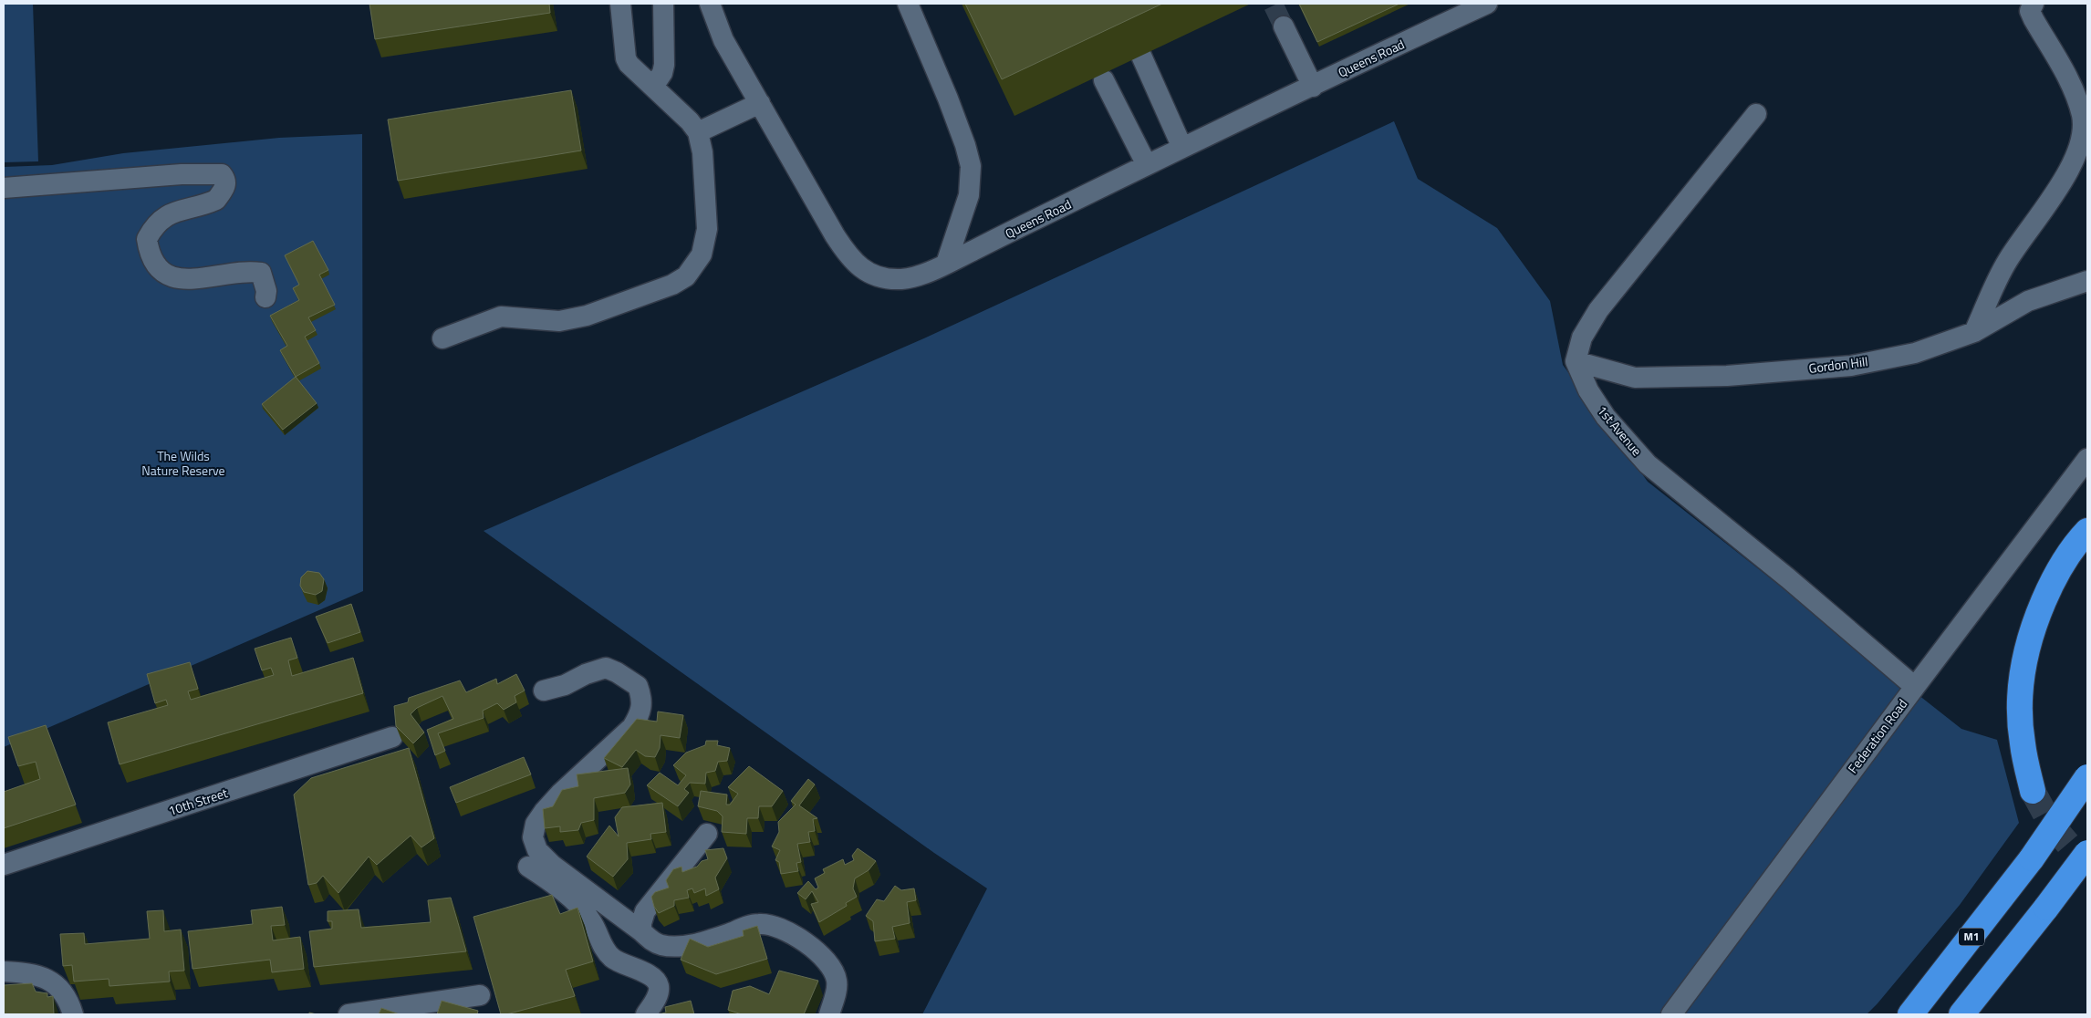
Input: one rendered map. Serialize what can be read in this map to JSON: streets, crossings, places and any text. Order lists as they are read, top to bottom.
{
  "streets": {
    "highway": ["M1"],
    "street": [
      "Queens Road",
      "Gordon Hill",
      "1st Avenue",
      "Federation Road",
      "10th Street"
    ]
  },
  "crossings": [
    ["Gordon Hill", "1st Avenue"],
    ["1st Avenue", "Federation Road"]
  ],
  "parks": ["The Wilds Nature Reserve"]
}
